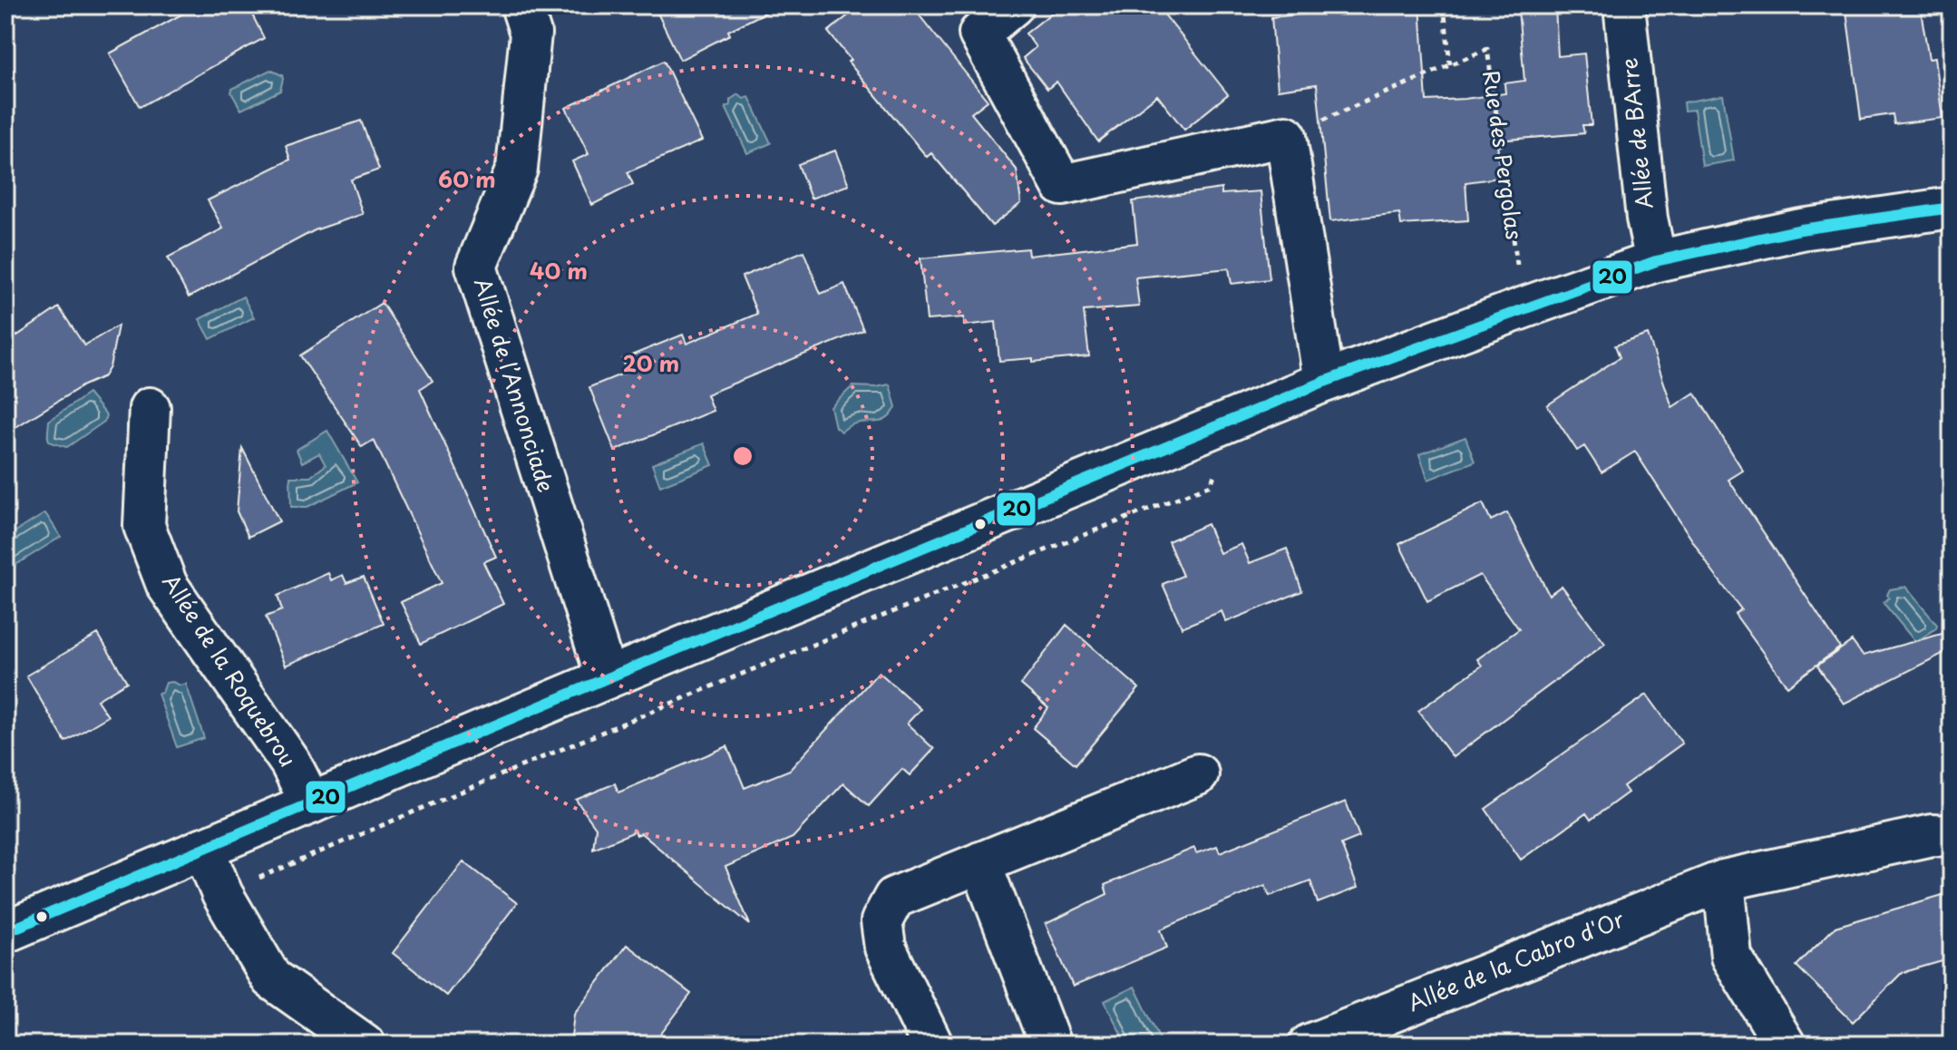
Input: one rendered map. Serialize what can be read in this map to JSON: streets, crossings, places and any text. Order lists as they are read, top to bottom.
{
  "streets": {
    "street": [
      "Allée de BArre",
      "Allée de l’Annonciade",
      "Allée de la Roquebrou",
      "Allée de la Cabro d'Or"
    ],
    "path": ["Rue des Pergolas"]
  },
  "lines": ["transit line 20"],
  "rings": ["60 m", "40 m", "20 m"]
}
